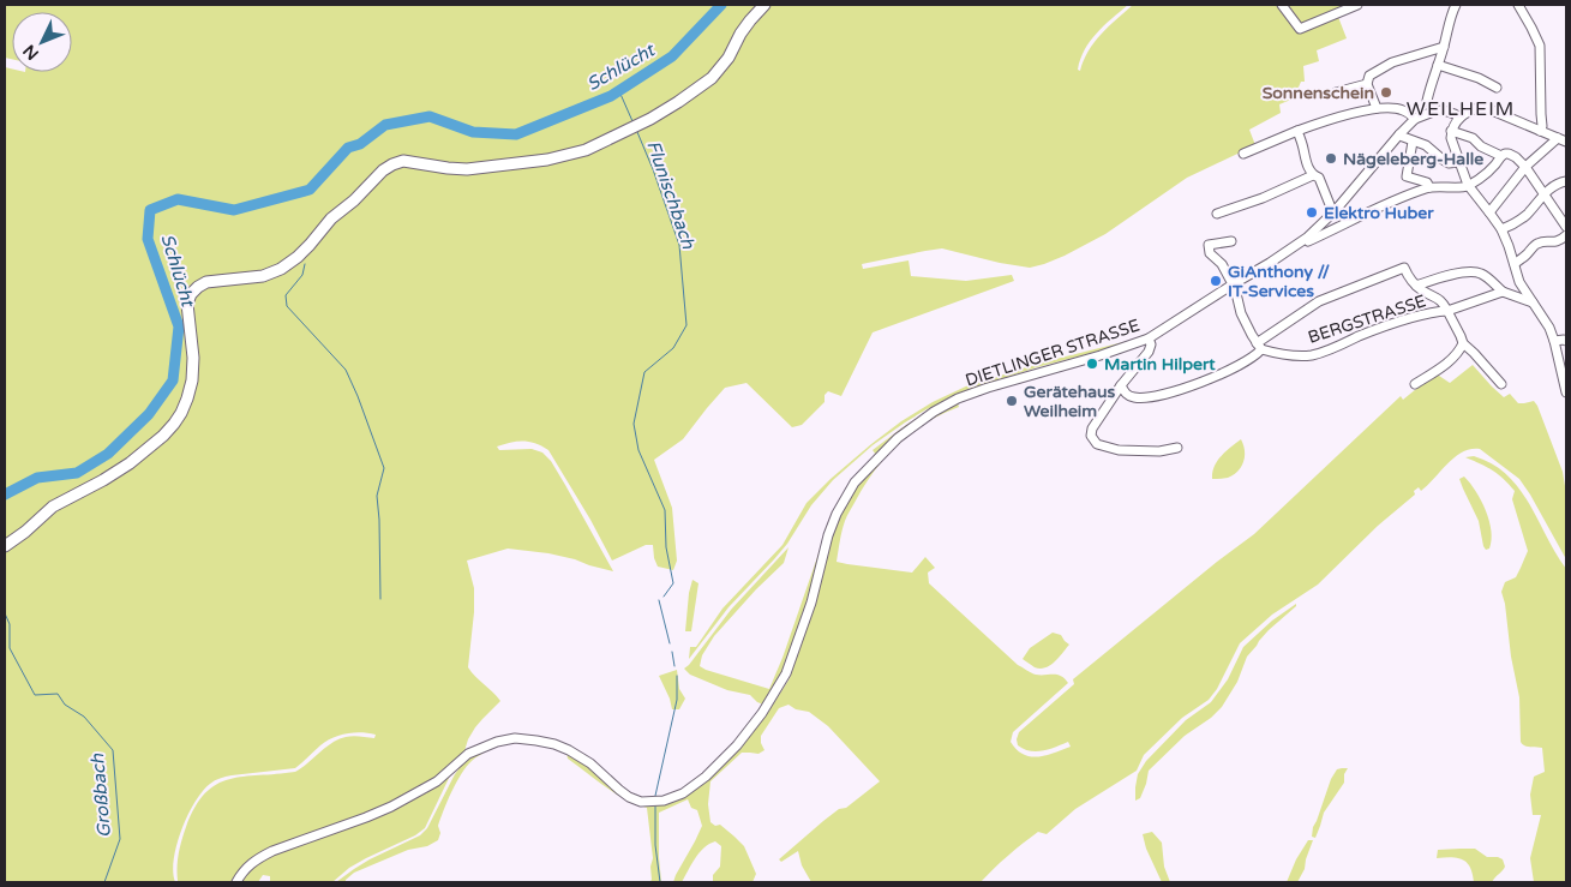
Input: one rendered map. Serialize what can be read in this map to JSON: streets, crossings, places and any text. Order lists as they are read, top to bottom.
{
  "streets": {
    "street": ["BERGSTRASSE", "DIETLINGER STRASSE"]
  },
  "districts": ["WEILHEIM"],
  "water": ["Schlücht", "Flunischbach", "Großbach"],
  "places": [
    "Sonnenschein",
    "Nägeleberg-Halle",
    "Elektro Huber",
    "GiAnthony // IT-Services",
    "Martin Hilpert",
    "Gerätehaus Weilheim"
  ],
  "north": "bottom left"
}
